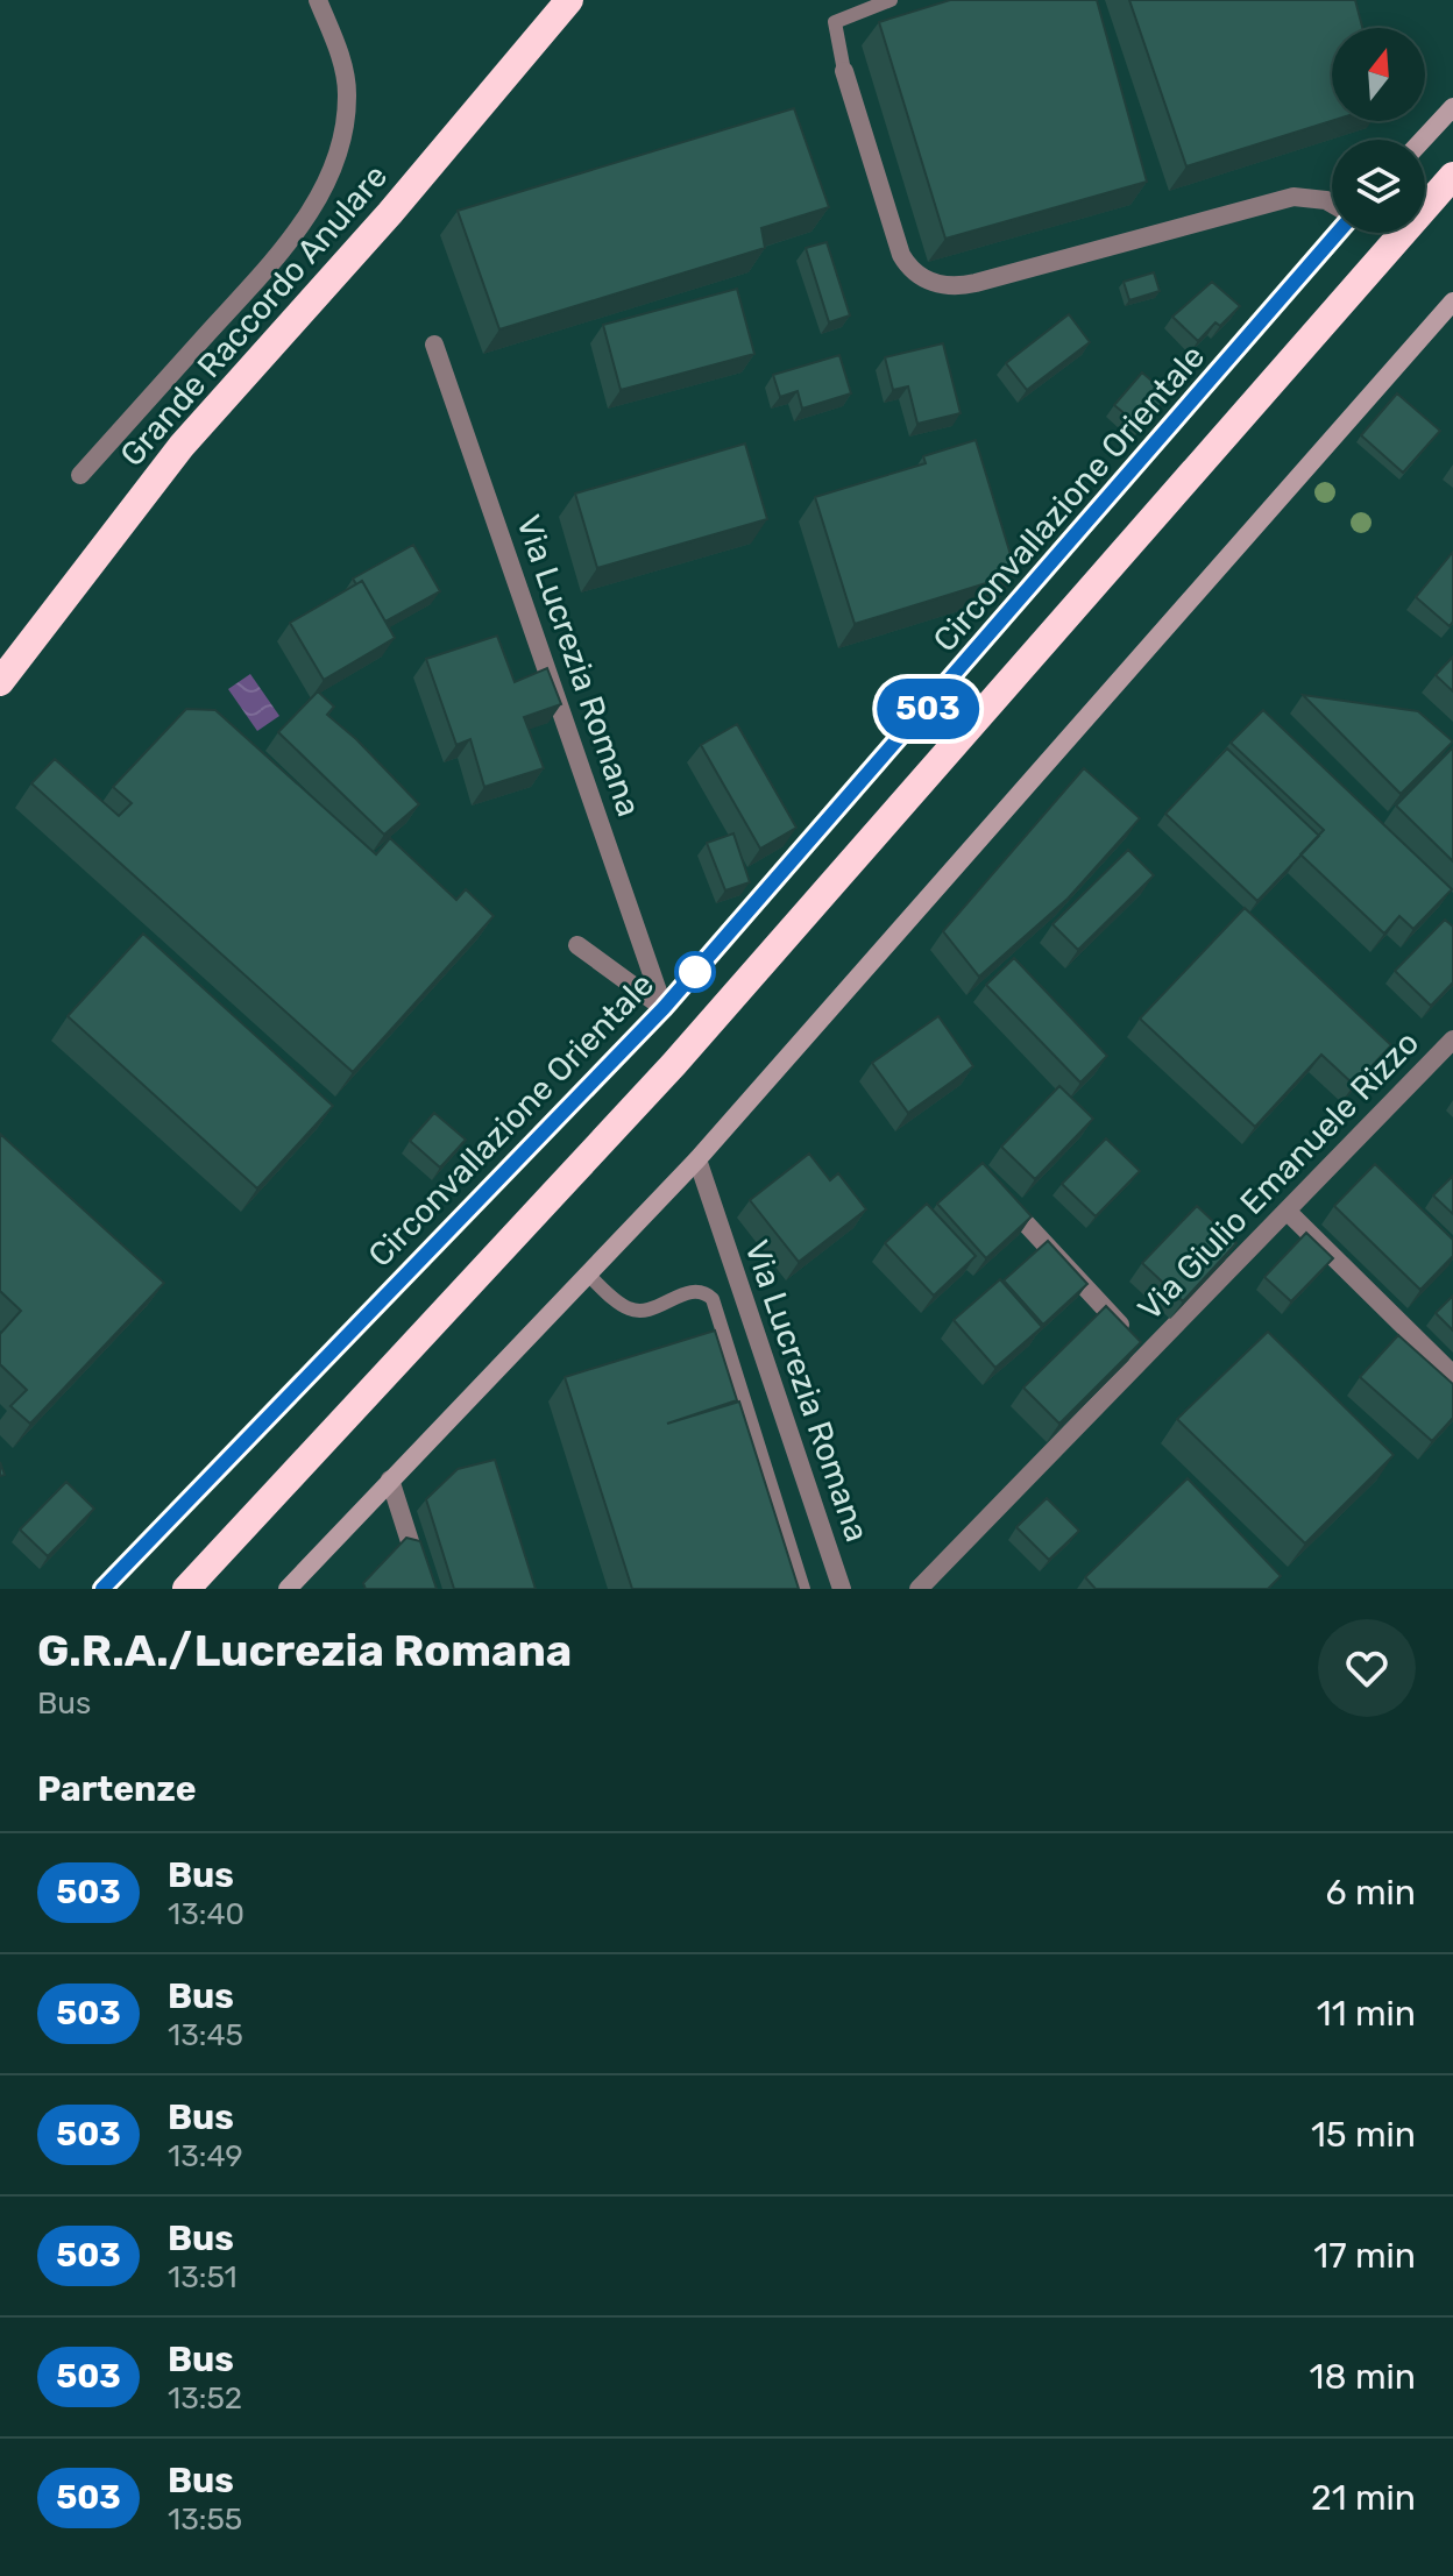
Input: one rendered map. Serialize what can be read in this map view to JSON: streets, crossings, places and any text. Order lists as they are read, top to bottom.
{
  "streets": {
    "highway": ["Grande Raccordo Anulare"],
    "street": ["Circonvallazione Orientale", "Via Lucrezia Romana", "Via Giulio Emanuele Rizzo"]
  },
  "crossings": [
    ["Circonvallazione Orientale", "Via Lucrezia Romana"]
  ],
  "lines": ["bus line 503"],
  "north": "top",
  "page": {
    "on_map": "503",
    "heading": [
      ["G.R.A./Lucrezia Romana", "Bus"],
      "Partenze"
    ],
    "list": [
      {
        "mark": "503",
        "name": "Bus",
        "note": "13:40",
        "value": "6 min"
      },
      {
        "mark": "503",
        "name": "Bus",
        "note": "13:45",
        "value": "11 min"
      },
      {
        "mark": "503",
        "name": "Bus",
        "note": "13:49",
        "value": "15 min"
      },
      {
        "mark": "503",
        "name": "Bus",
        "note": "13:51",
        "value": "17 min"
      },
      {
        "mark": "503",
        "name": "Bus",
        "note": "13:52",
        "value": "18 min"
      },
      {
        "mark": "503",
        "name": "Bus",
        "note": "13:55",
        "value": "21 min"
      }
    ]
  }
}
